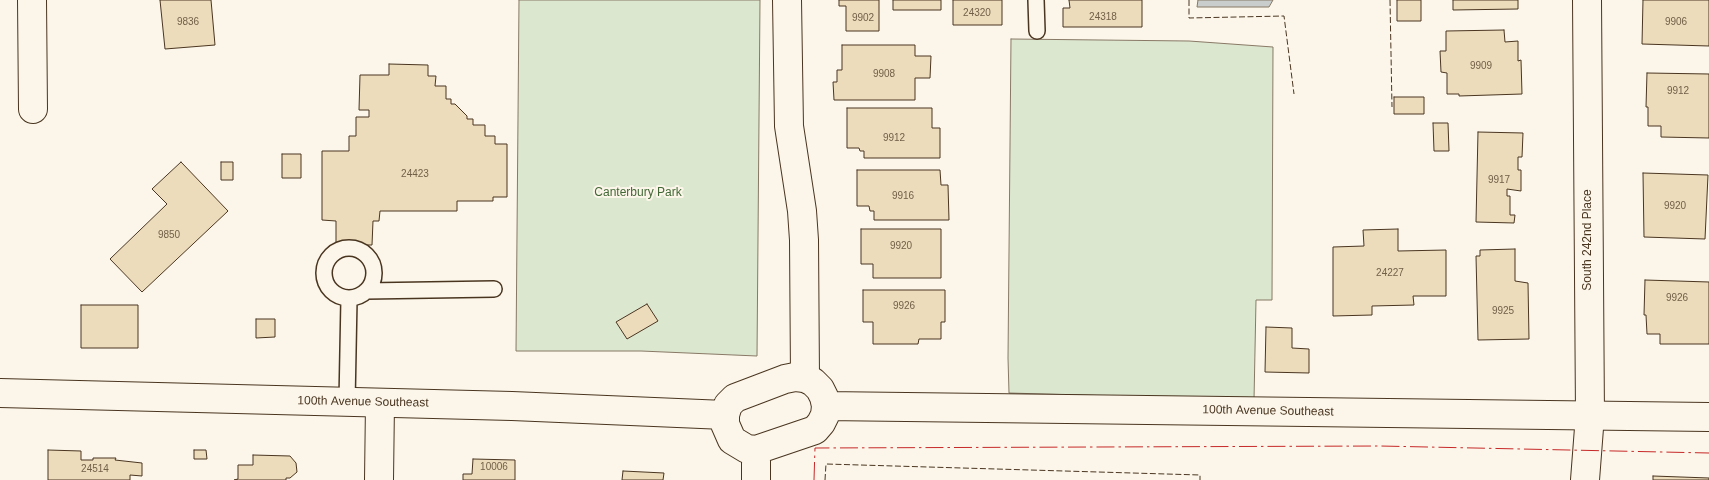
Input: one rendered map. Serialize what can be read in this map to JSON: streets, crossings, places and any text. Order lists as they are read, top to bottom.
{
  "streets": {
    "street": ["South 242nd Place", "100th Avenue Southeast"]
  },
  "crossings": [
    ["South 242nd Place", "100th Avenue Southeast"]
  ],
  "parks": ["Canterbury Park"],
  "house_numbers": [
    "24320",
    "24318",
    "9902",
    "9836",
    "9906",
    "9909",
    "9908",
    "9912",
    "9912",
    "24423",
    "9917",
    "9916",
    "9920",
    "9850",
    "9920",
    "24227",
    "9926",
    "9926",
    "9925",
    "10006",
    "24514"
  ]
}
